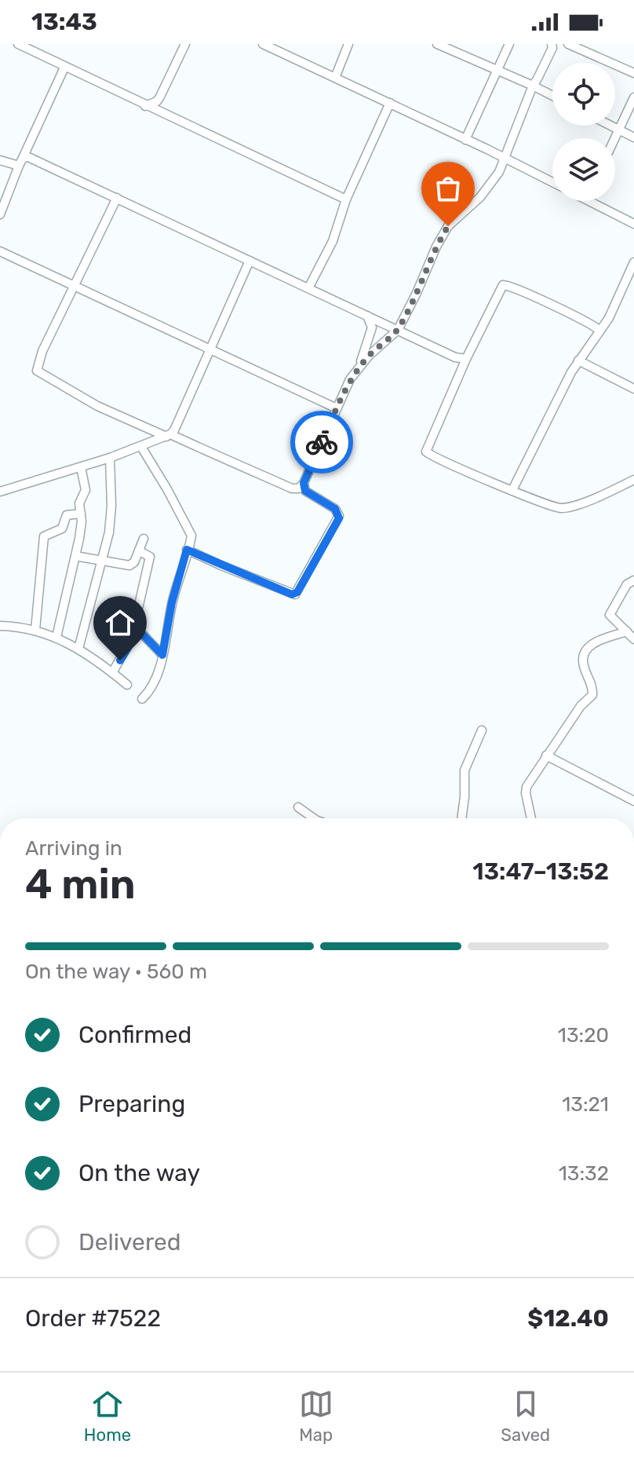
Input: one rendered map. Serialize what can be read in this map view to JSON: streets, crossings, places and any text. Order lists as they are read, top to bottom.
{
  "page": {
    "status": "13:43",
    "heading": ["4 min", "Arriving in", "13:47–13:52"],
    "panel": ["Order #7522", "$12.40"],
    "bar": "On the way · 560 m",
    "list": [
      ["Confirmed", "13:20"],
      ["Preparing", "13:21"],
      ["On the way", "13:32"],
      "Delivered"
    ],
    "tabs": ["Home", "Map", "Saved"]
  }
}
